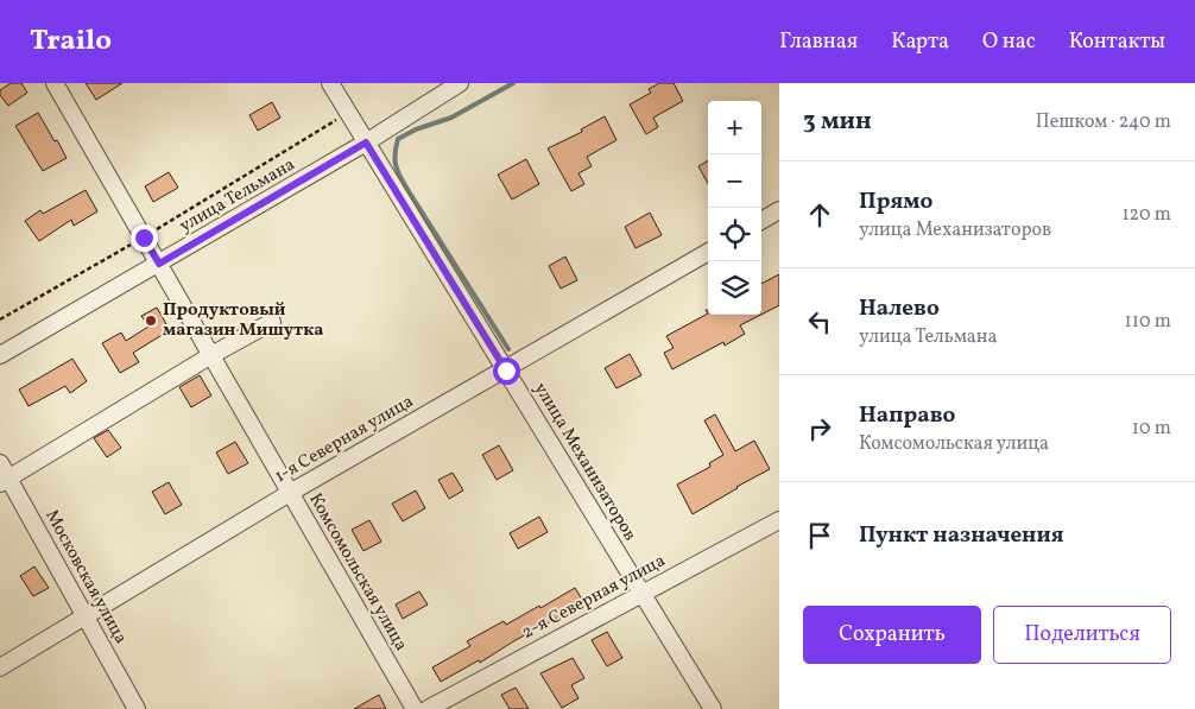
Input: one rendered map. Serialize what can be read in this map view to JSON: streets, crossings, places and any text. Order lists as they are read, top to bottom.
{
  "streets": {
    "street": [
      "улица Тельмана",
      "1-я Северная улица",
      "улица Механизаторов",
      "Комсомольская улица",
      "Московская улица",
      "2-я Северная улица"
    ]
  },
  "crossings": [
    ["улица Тельмана", "улица Механизаторов"],
    ["улица Тельмана", "Комсомольская улица"],
    ["1-я Северная улица", "улица Механизаторов"],
    ["1-я Северная улица", "Комсомольская улица"],
    ["1-я Северная улица", "Московская улица"],
    ["улица Механизаторов", "2-я Северная улица"]
  ],
  "places": ["Продуктовый магазин Мишутка"],
  "page": {
    "header": "Trailo",
    "nav": [
      "Главная",
      "Карта",
      "О нас",
      "Контакты"
    ],
    "heading": ["3 мин", "Пешком · 240 m"],
    "map_buttons": ["+", "−"],
    "list": [
      ["Прямо", "улица Механизаторов", "120 m"],
      ["Налево", "улица Тельмана", "110 m"],
      ["Направо", "Комсомольская улица", "10 m"],
      "Пункт назначения"
    ],
    "buttons": ["Сохранить", "Поделиться"]
  }
}
